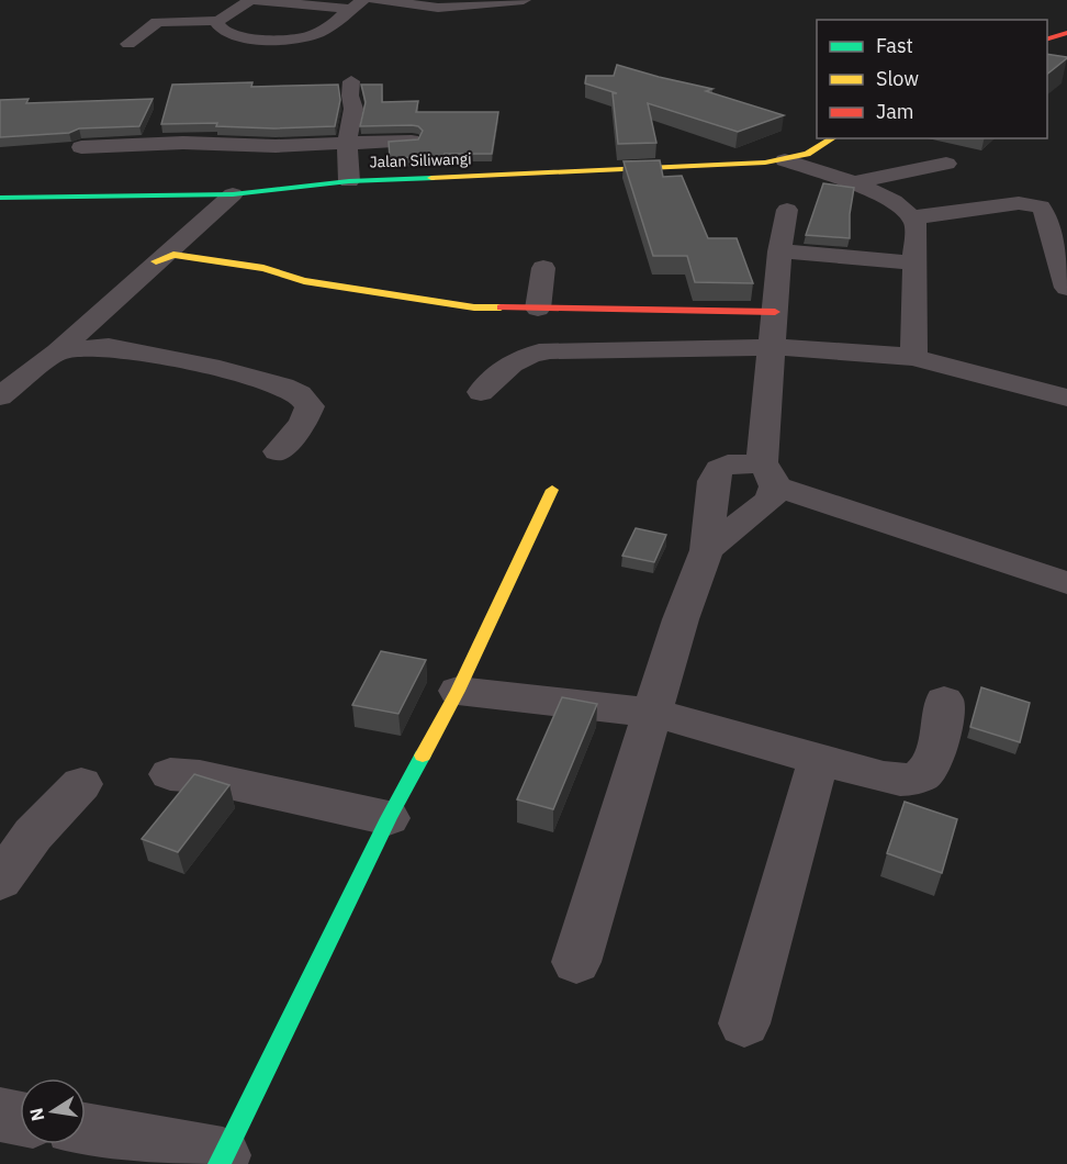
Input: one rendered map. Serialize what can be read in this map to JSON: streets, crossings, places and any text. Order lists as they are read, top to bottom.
{
  "streets": {
    "street": ["Jalan Siliwangi"]
  },
  "legend": ["Fast", "Slow", "Jam"],
  "north": "left"
}
